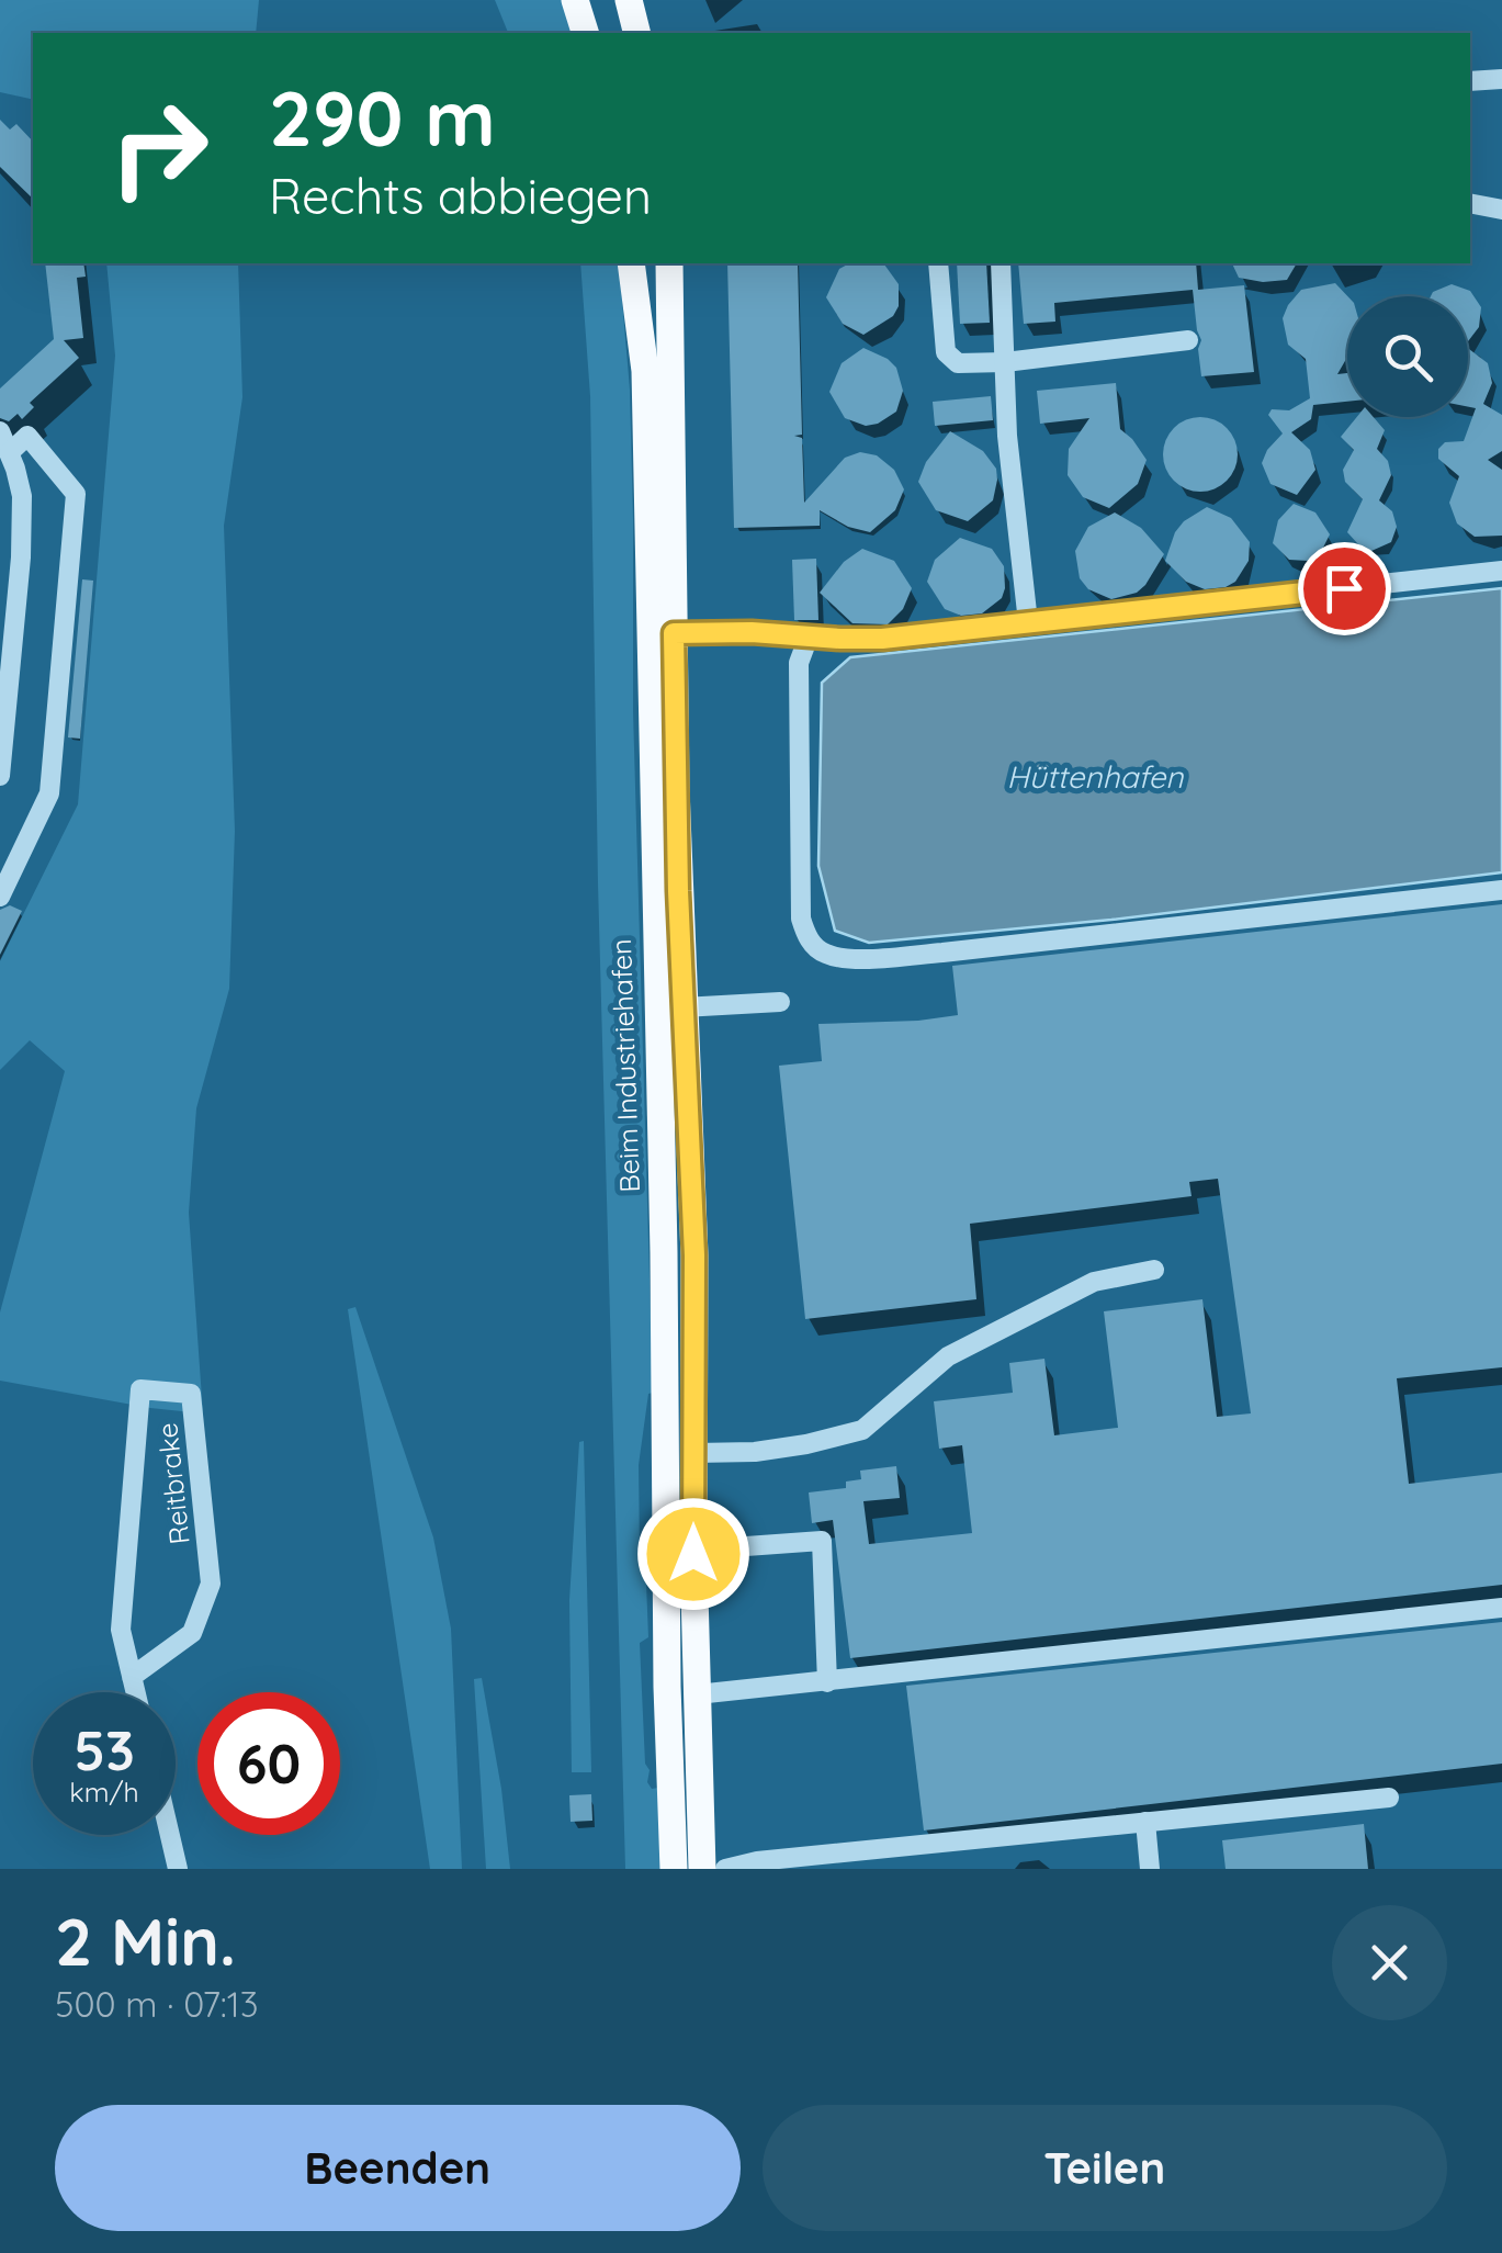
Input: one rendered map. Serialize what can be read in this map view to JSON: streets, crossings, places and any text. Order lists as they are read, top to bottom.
{
  "streets": {
    "main road": ["Beim Industriehafen"],
    "street": ["Reitbrake"]
  },
  "water": ["Hüttenhafen"],
  "page": {
    "turn": ["290 m", "Rechts abbiegen"],
    "speed": "53 km/h",
    "limit": "60",
    "heading": ["2 Min.", "500 m · 07:13"],
    "buttons": ["Beenden", "Teilen"]
  }
}
